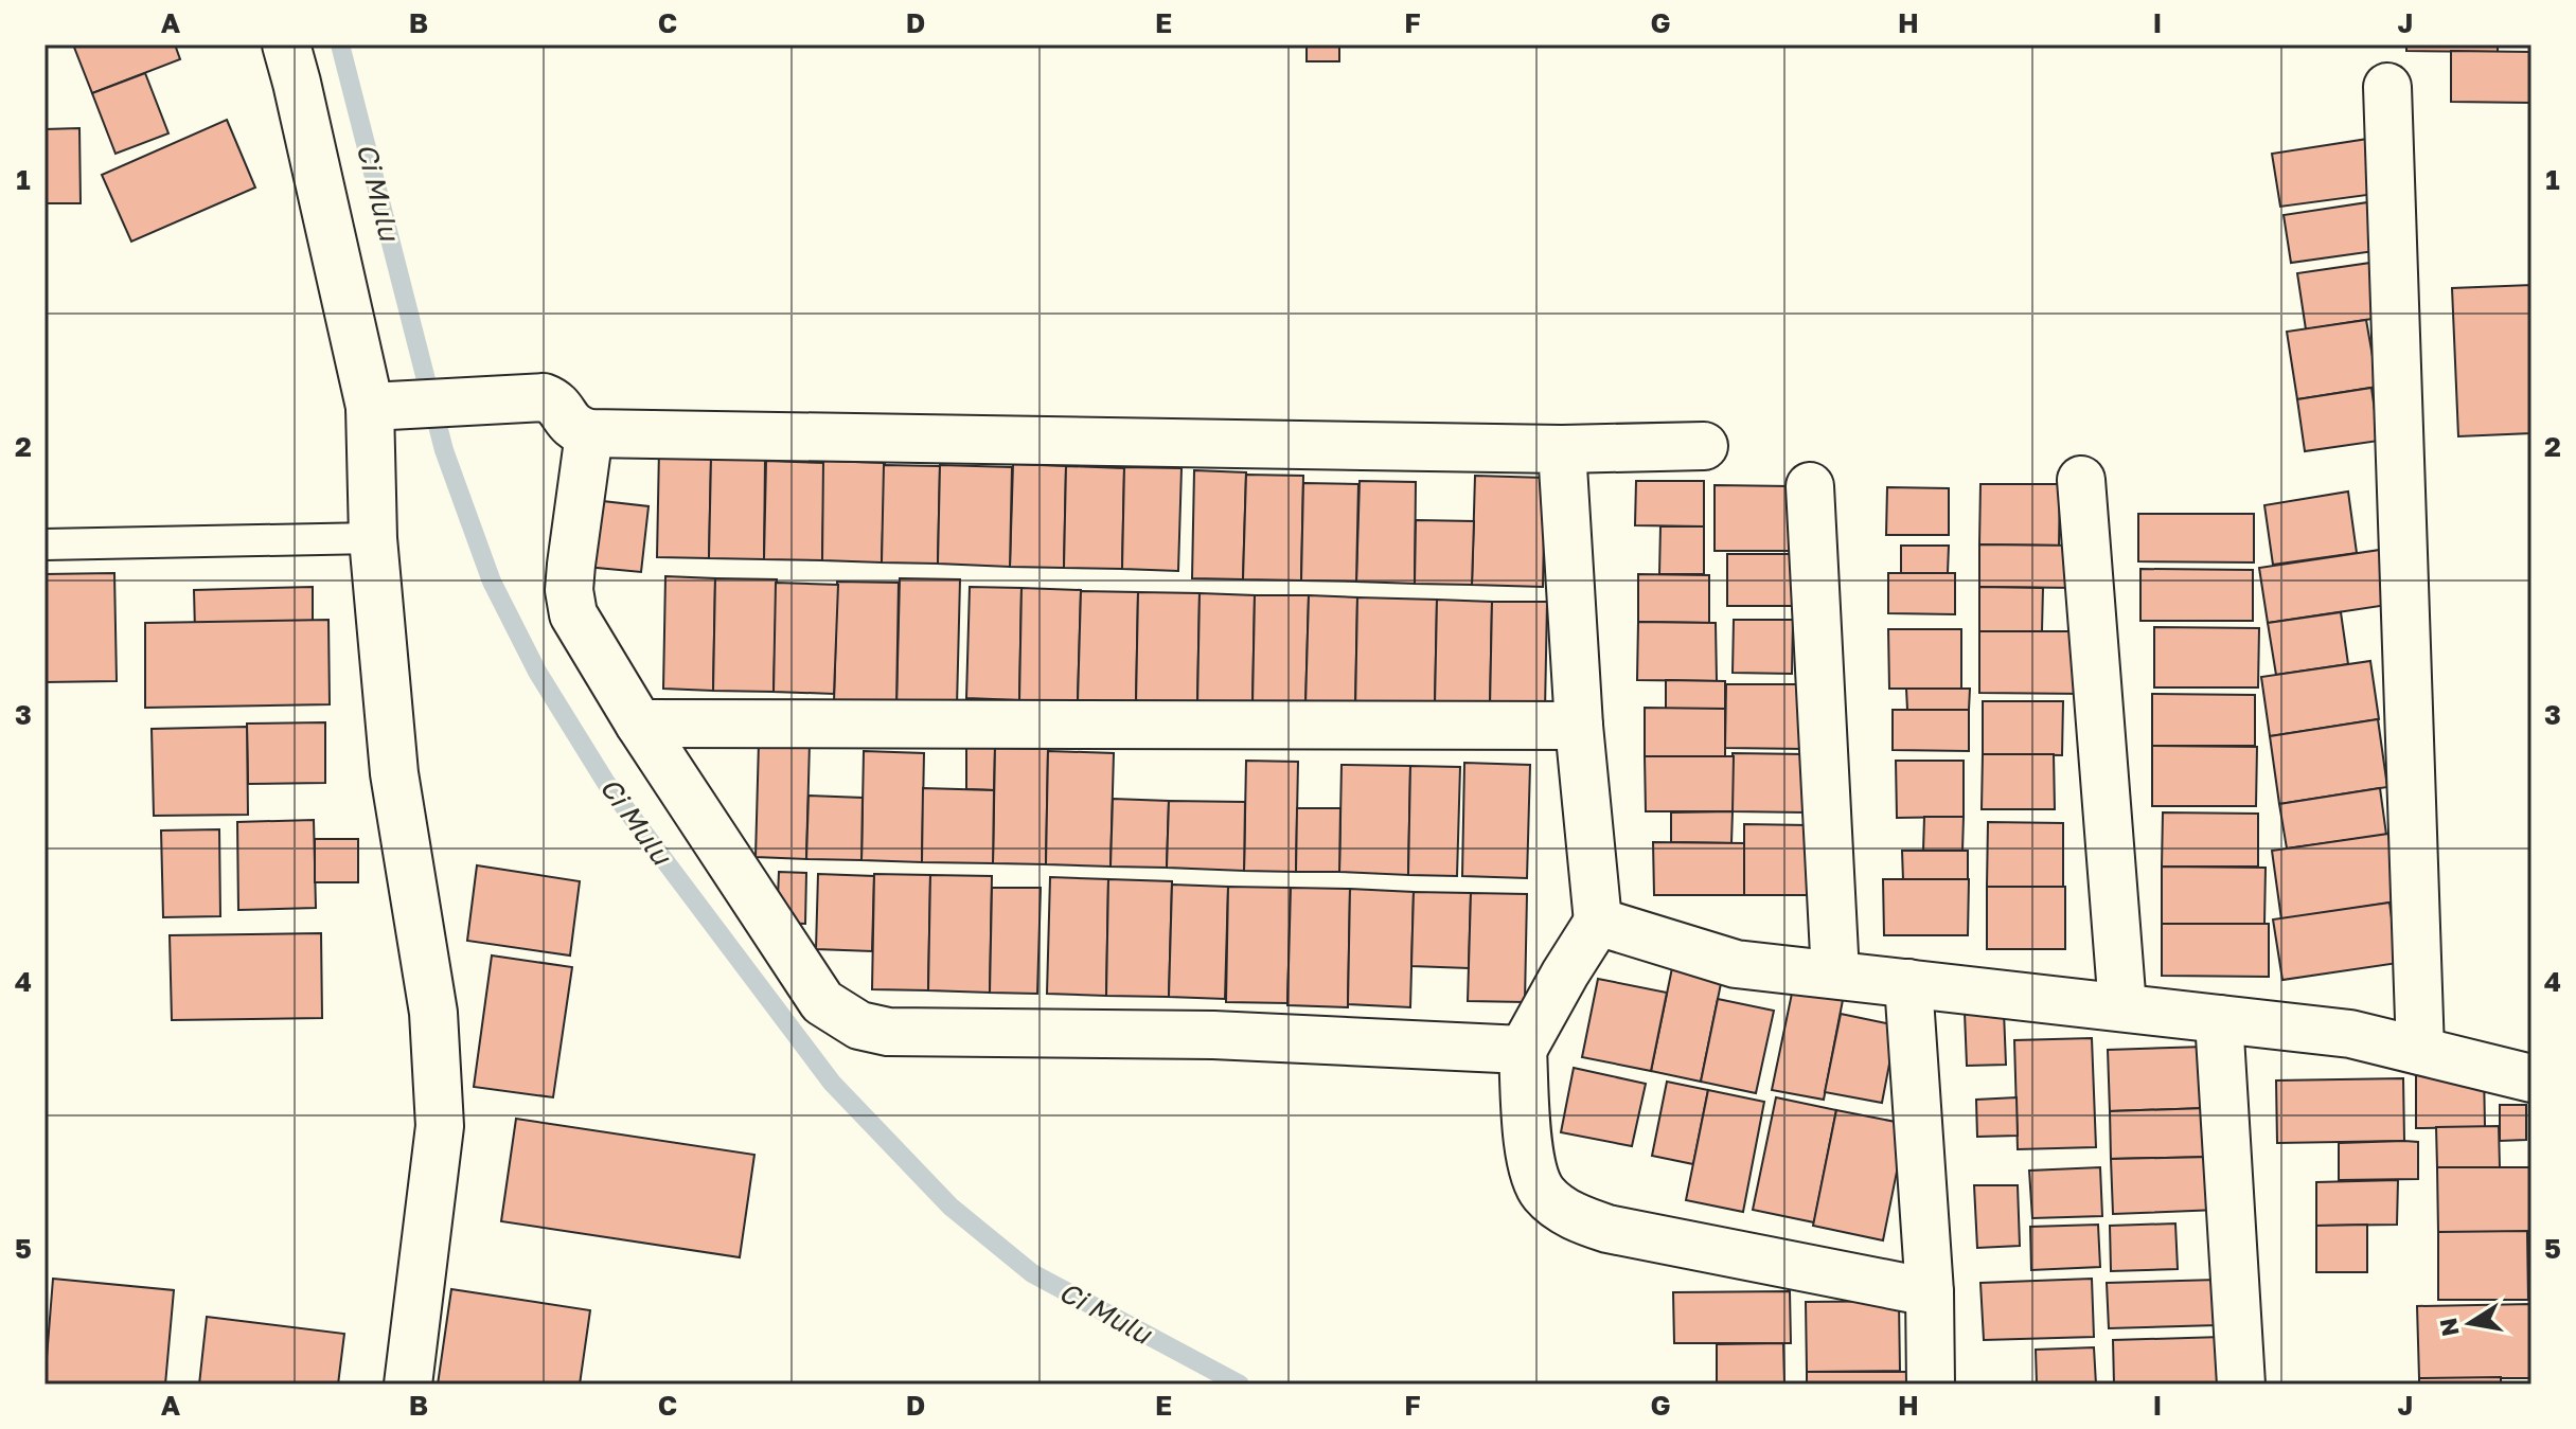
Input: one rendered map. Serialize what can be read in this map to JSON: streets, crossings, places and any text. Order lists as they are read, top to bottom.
{
  "water": ["Ci Mulu"],
  "north": "left",
  "grid": {
    "columns": [
      "A",
      "B",
      "C",
      "D",
      "E",
      "F",
      "G",
      "H",
      "I",
      "J"
    ],
    "rows": [
      "1",
      "2",
      "3",
      "4",
      "5"
    ]
  }
}
